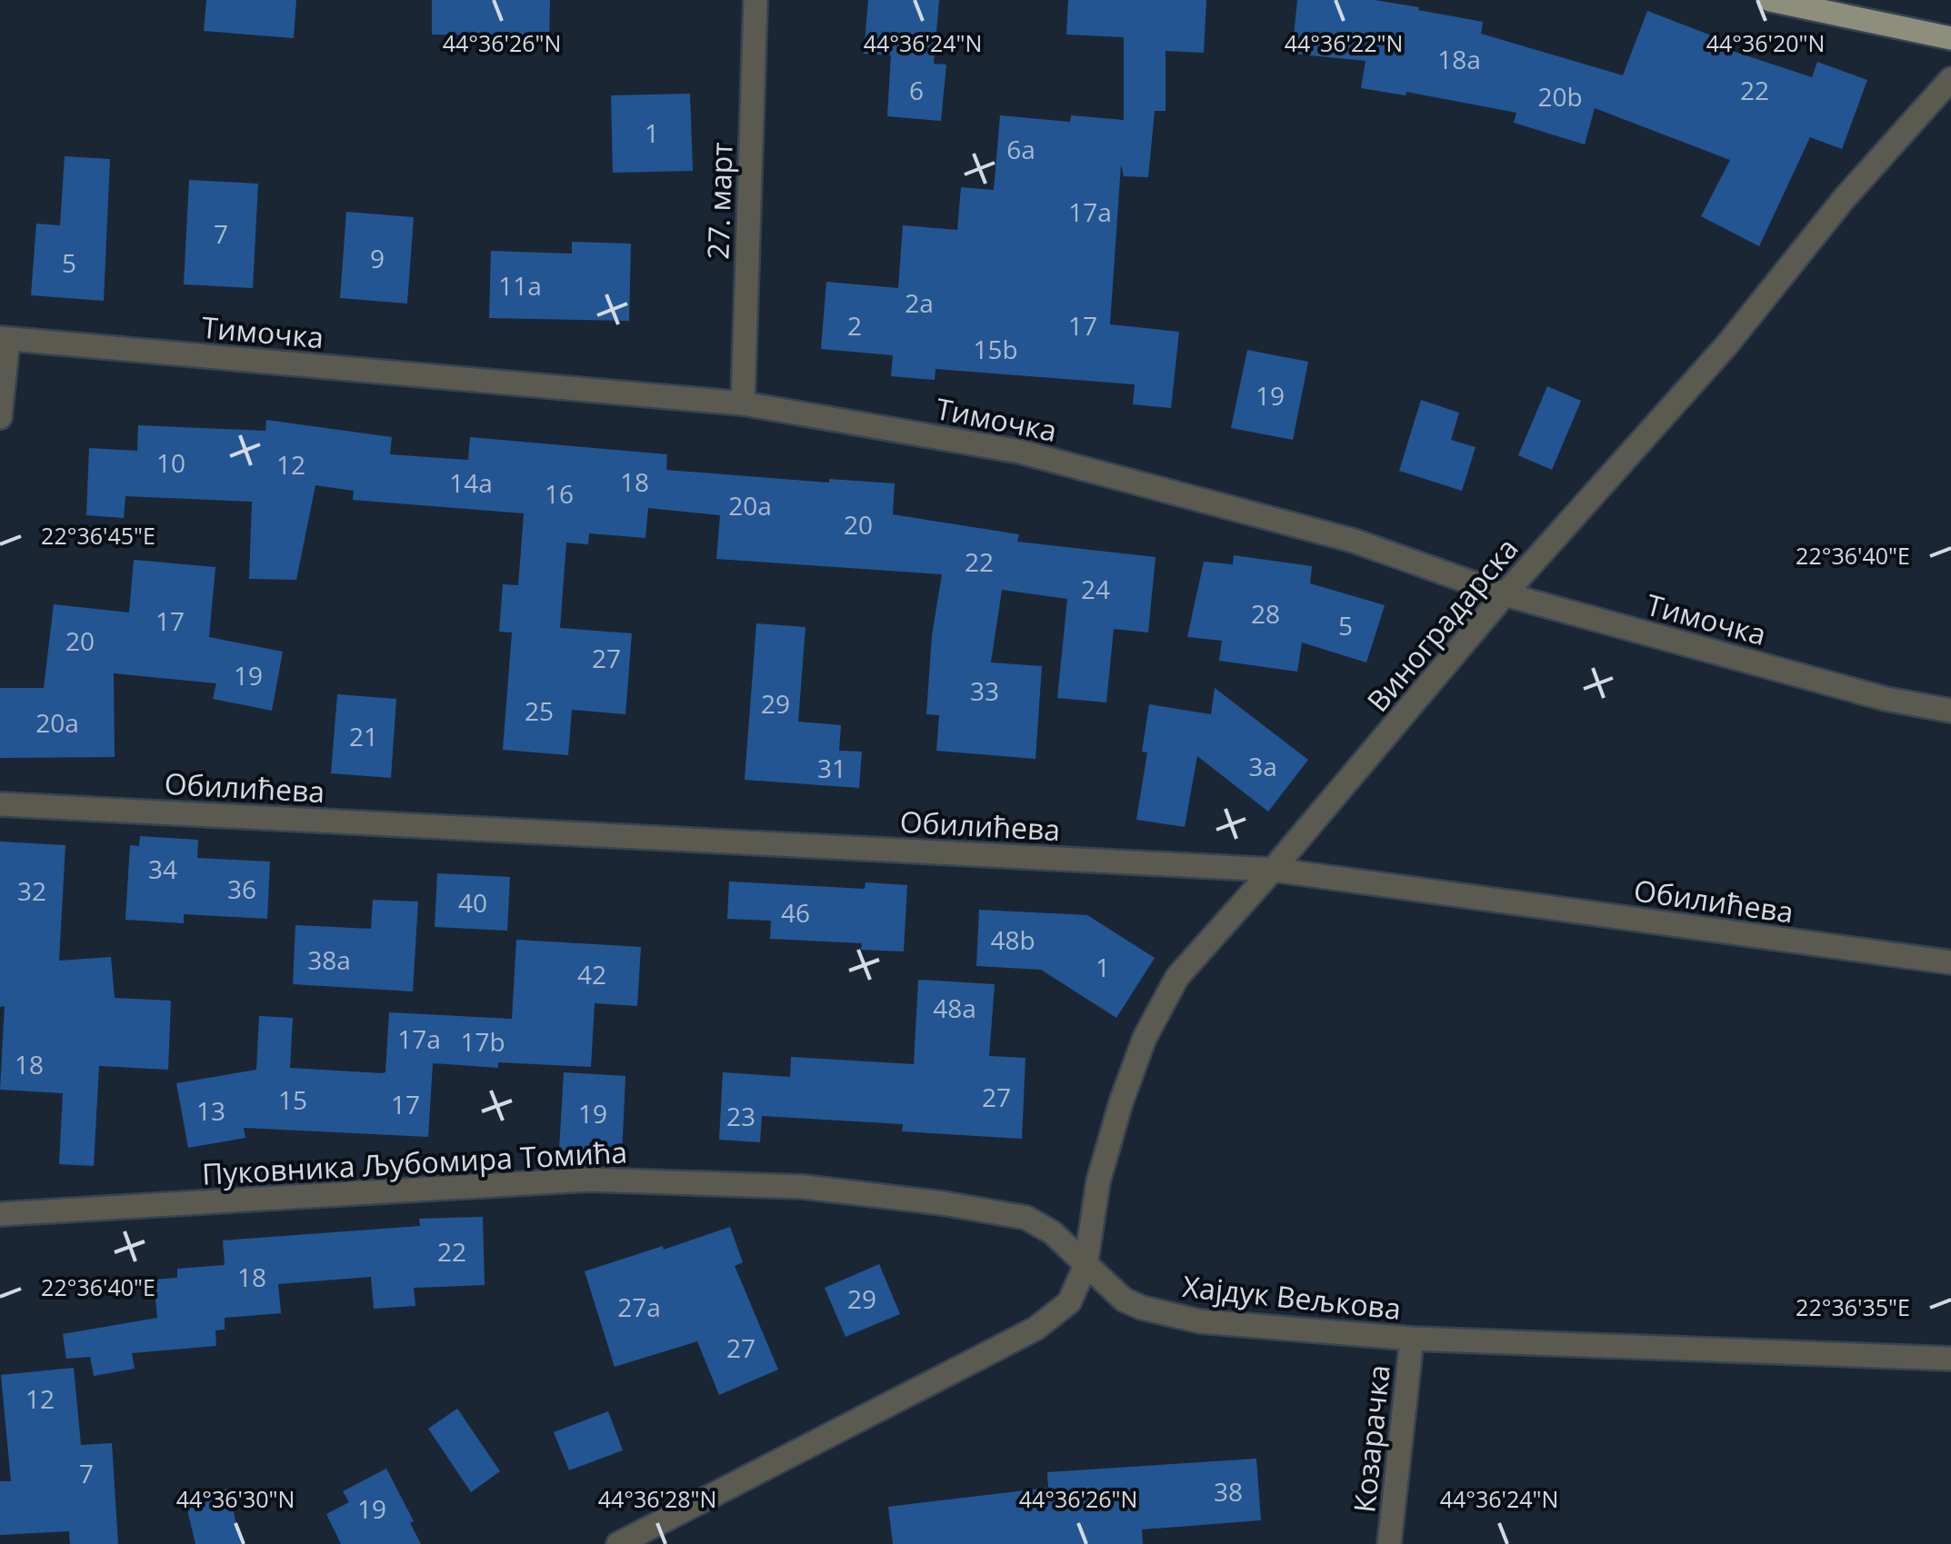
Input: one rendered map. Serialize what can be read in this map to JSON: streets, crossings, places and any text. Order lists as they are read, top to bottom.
{
  "streets": {
    "street": [
      "27. март",
      "Тимочка",
      "Виноградарска",
      "Обилићева",
      "Пуковника Љубомира Томића",
      "Хајдук Вељкова",
      "Козарачка"
    ]
  },
  "crossings": [
    ["27. март", "Тимочка"],
    ["Тимочка", "Виноградарска"],
    ["Виноградарска", "Обилићева"],
    ["Виноградарска", "Пуковника Љубомира Томића"],
    ["Виноградарска", "Хајдук Вељкова"],
    ["Пуковника Љубомира Томића", "Хајдук Вељкова"],
    ["Хајдук Вељкова", "Козарачка"]
  ],
  "house_numbers": [
    "18a",
    "6",
    "22",
    "20b",
    "1",
    "6a",
    "17a",
    "7",
    "9",
    "5",
    "11a",
    "2a",
    "2",
    "17",
    "15b",
    "19",
    "10",
    "12",
    "18",
    "14a",
    "16",
    "20a",
    "20",
    "22",
    "24",
    "28",
    "17",
    "5",
    "20",
    "27",
    "19",
    "33",
    "29",
    "25",
    "20a",
    "21",
    "3a",
    "31",
    "34",
    "36",
    "32",
    "40",
    "46",
    "48b",
    "38a",
    "1",
    "42",
    "48a",
    "17a",
    "17b",
    "18",
    "27",
    "15",
    "17",
    "13",
    "19",
    "23",
    "22",
    "18",
    "29",
    "27a",
    "27",
    "12",
    "7",
    "38",
    "19"
  ],
  "coordinates": [
    "44°36'26\"N",
    "44°36'24\"N",
    "44°36'22\"N",
    "44°36'20\"N",
    "22°36'45\"E",
    "22°36'40\"E",
    "22°36'35\"E",
    "44°36'30\"N",
    "44°36'28\"N"
  ]
}
